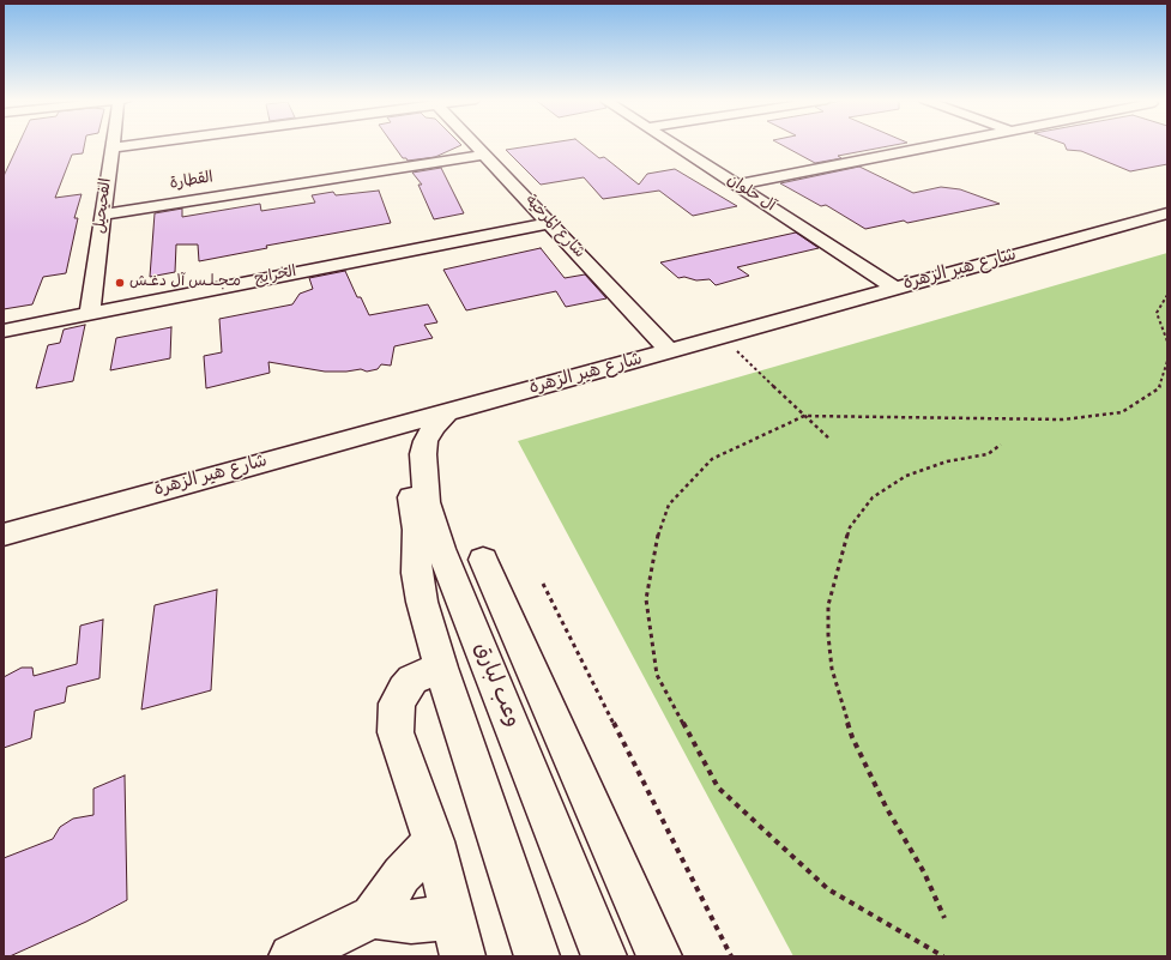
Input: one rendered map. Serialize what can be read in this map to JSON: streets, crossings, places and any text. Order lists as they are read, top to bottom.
{
  "streets": {
    "street": [
      "القطارة",
      "آل حلوان",
      "الفحيحيل",
      "شارع المرخية",
      "شارع هير الزهرة",
      "الخرايج",
      "وعب لبارق"
    ]
  },
  "crossings": [
    ["القطارة", "الفحيحيل"],
    ["القطارة", "شارع المرخية"],
    ["آل حلوان", "شارع هير الزهرة"],
    ["الفحيحيل", "الخرايج"],
    ["شارع المرخية", "شارع هير الزهرة"],
    ["شارع المرخية", "الخرايج"],
    ["شارع هير الزهرة", "وعب لبارق"]
  ],
  "places": ["مـجـلـس آل دغـش"]
}
